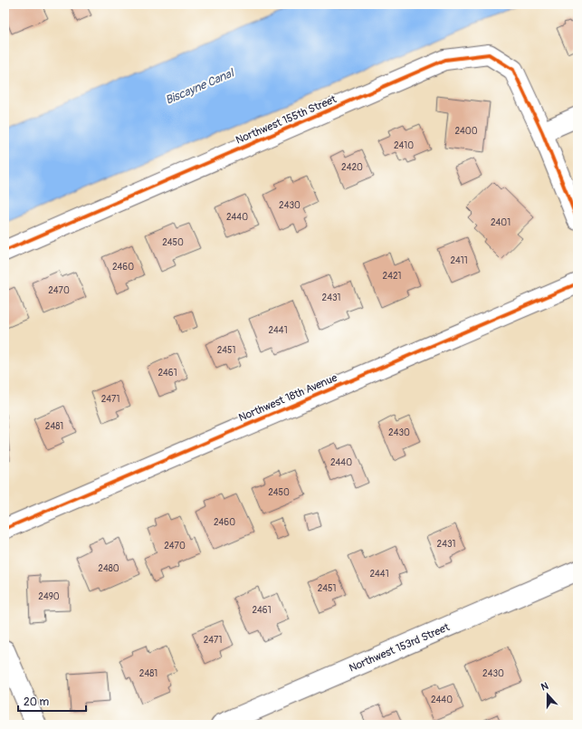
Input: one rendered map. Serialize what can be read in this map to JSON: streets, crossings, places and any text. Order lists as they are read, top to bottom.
{
  "streets": {
    "street": ["Northwest 155th Street", "Northwest 18th Avenue", "Northwest 153rd Street"]
  },
  "water": ["Biscayne Canal"],
  "house_numbers": [
    "2400",
    "2410",
    "2420",
    "2430",
    "2440",
    "2401",
    "2450",
    "2411",
    "2460",
    "2421",
    "2470",
    "2431",
    "2441",
    "2451",
    "2461",
    "2471",
    "2481",
    "2430",
    "2440",
    "2450",
    "2460",
    "2431",
    "2470",
    "2480",
    "2441",
    "2451",
    "2490",
    "2461",
    "2471",
    "2481",
    "2430",
    "2440"
  ],
  "scale_bar": "20 m",
  "north": "top"
}
